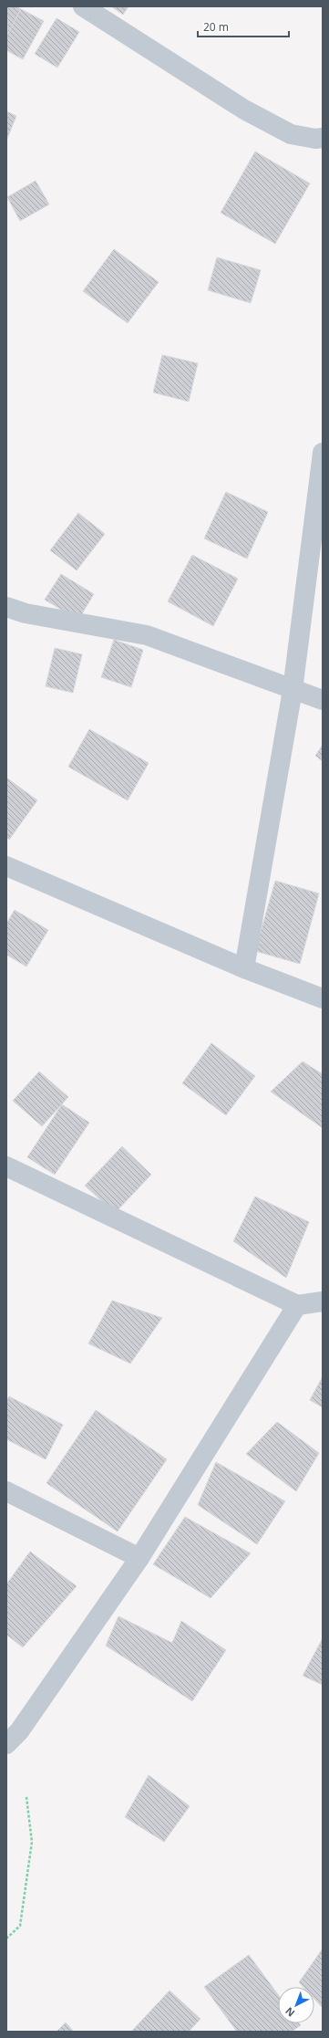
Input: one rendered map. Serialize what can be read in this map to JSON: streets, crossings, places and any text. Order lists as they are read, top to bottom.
{
  "scale_bar": "20 m",
  "north": "bottom left"
}
